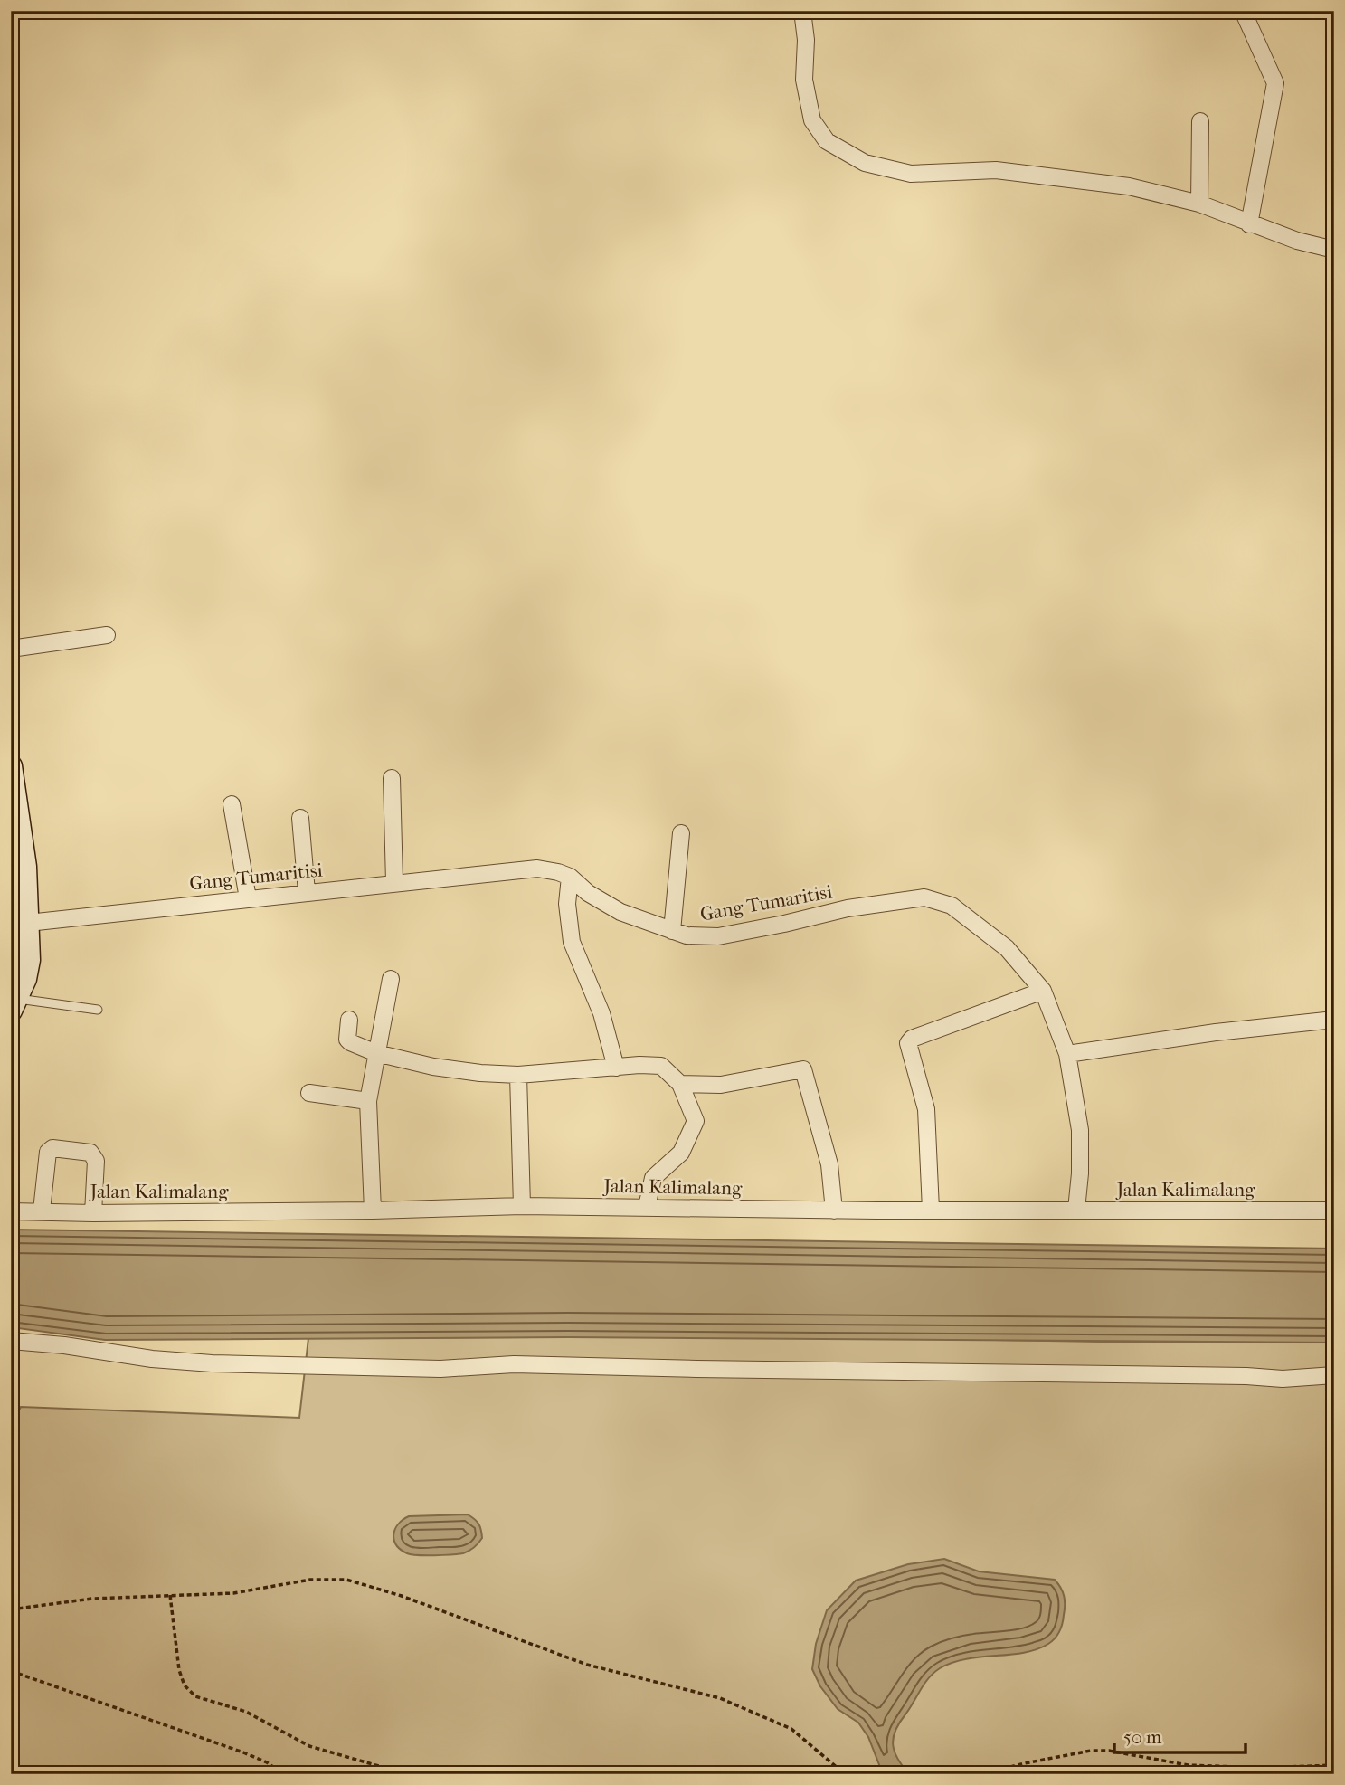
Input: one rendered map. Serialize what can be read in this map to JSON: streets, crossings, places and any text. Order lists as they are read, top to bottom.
{
  "streets": {
    "street": ["Gang Tumaritisi", "Jalan Kalimalang"]
  },
  "crossings": [
    ["Gang Tumaritisi", "Jalan Kalimalang"]
  ],
  "scale_bar": "50 m"
}
